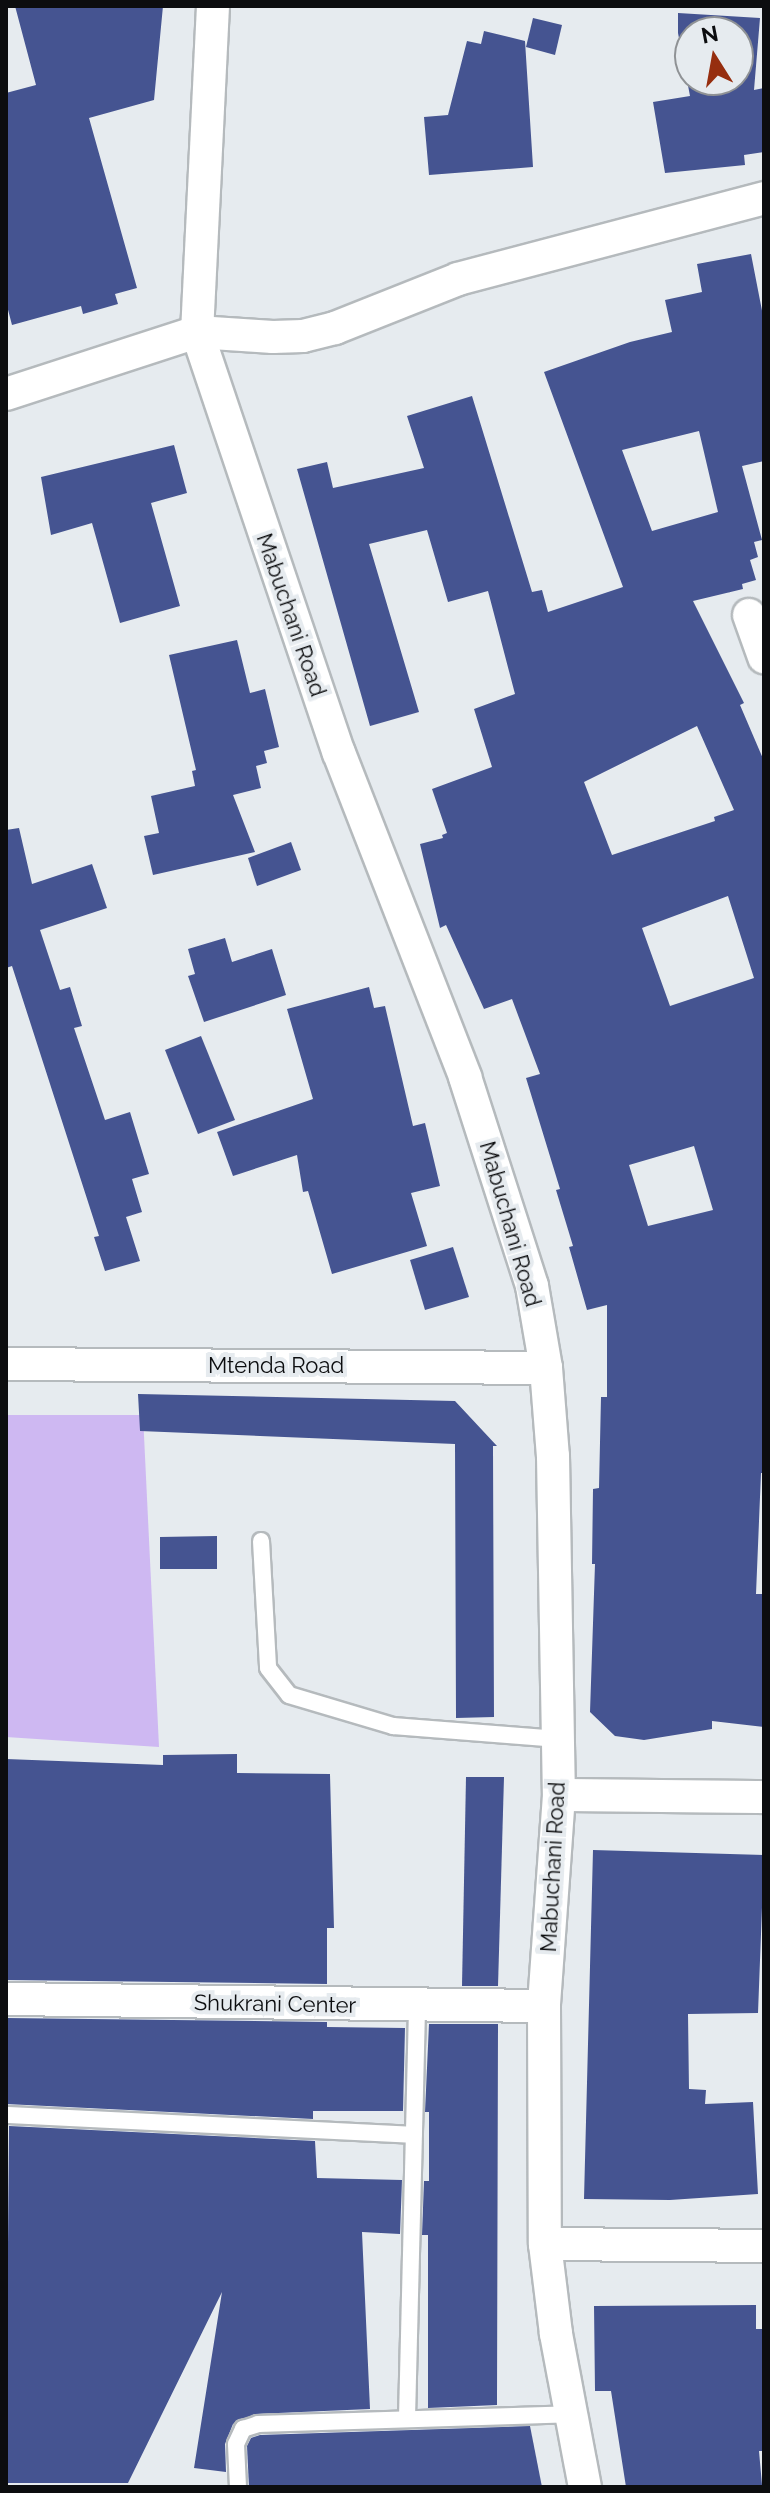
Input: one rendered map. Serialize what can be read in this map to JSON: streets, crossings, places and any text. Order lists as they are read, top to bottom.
{
  "streets": {
    "street": ["Mabuchani Road", "Mtenda Road", "Shukrani Center"]
  },
  "crossings": [
    ["Mabuchani Road", "Mtenda Road"],
    ["Mabuchani Road", "Shukrani Center"]
  ],
  "north": "top"
}
